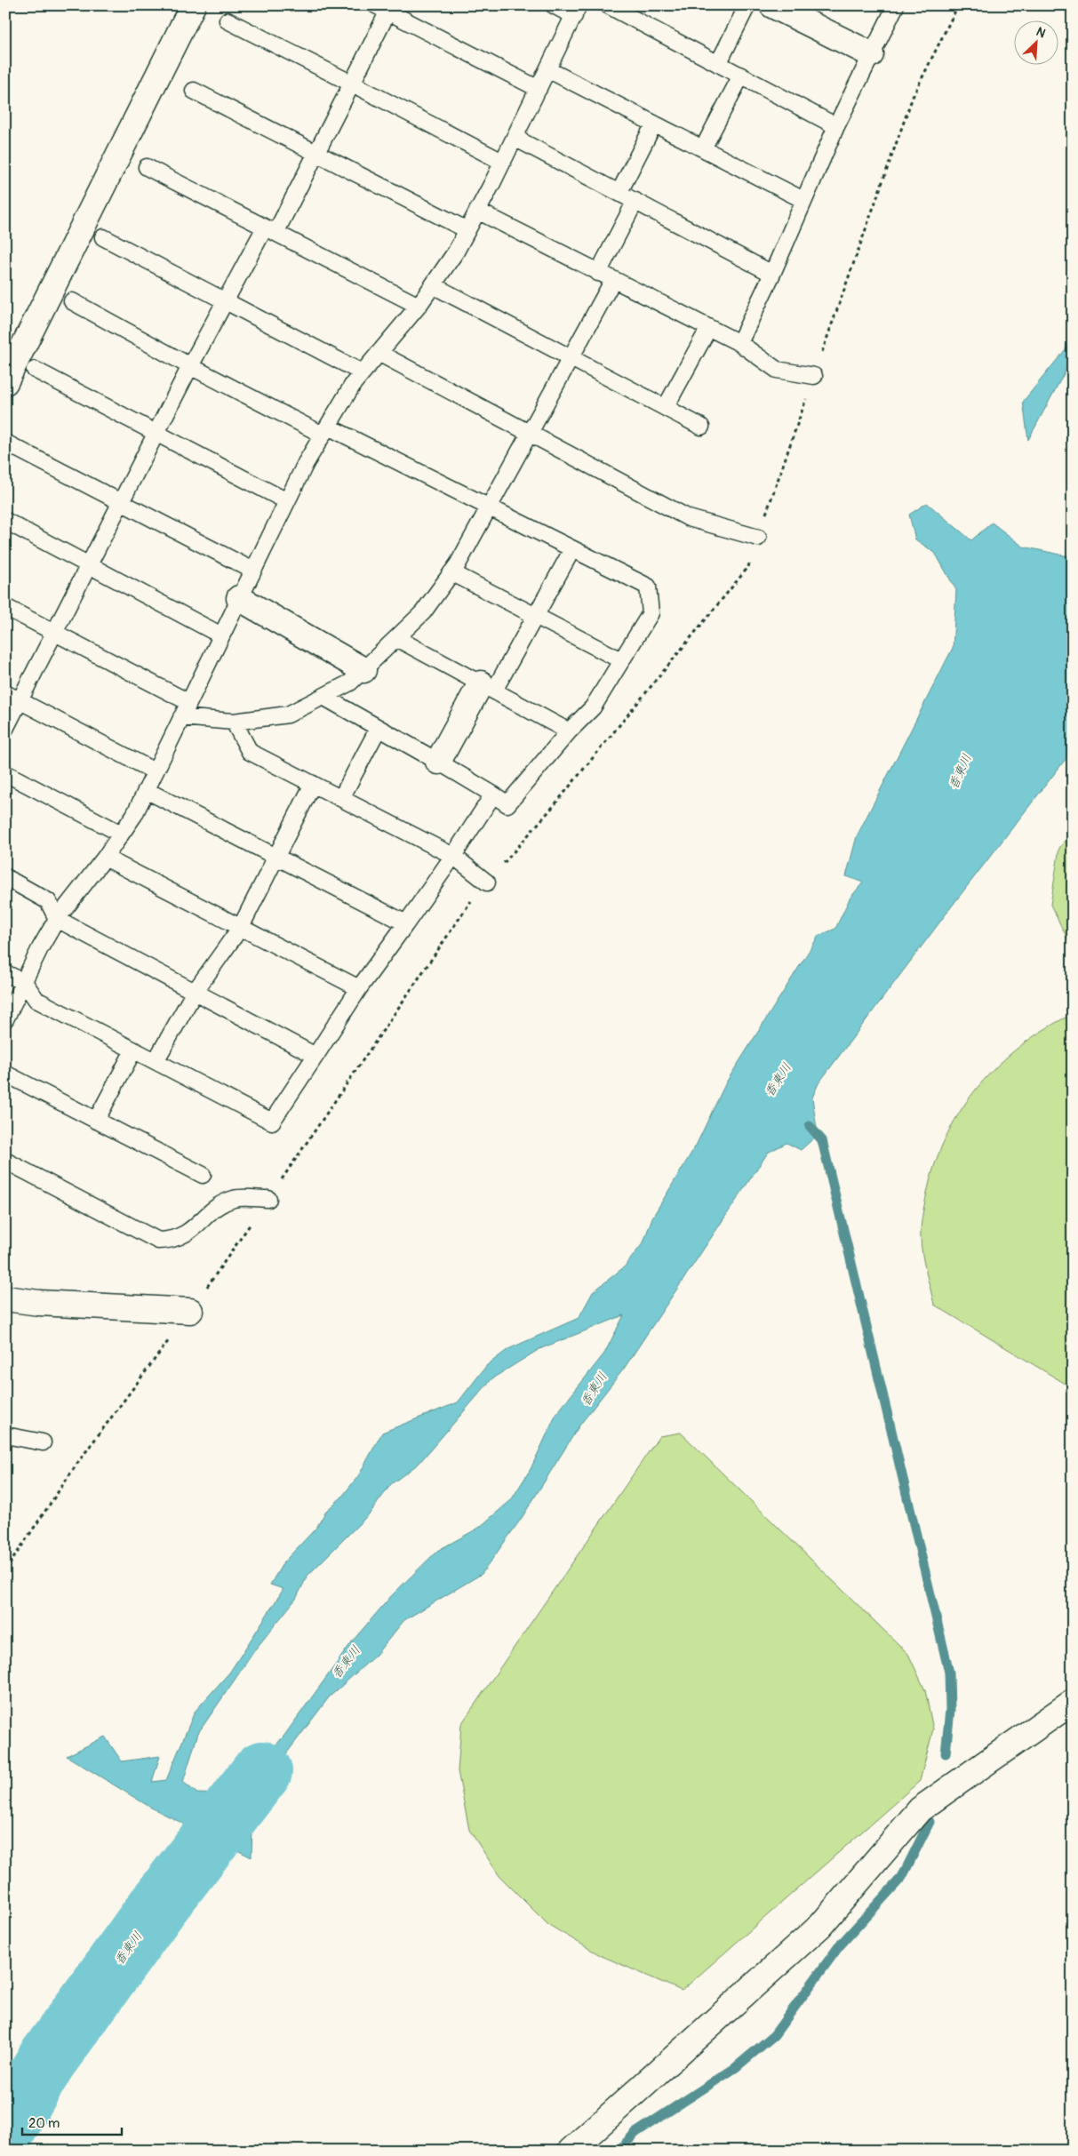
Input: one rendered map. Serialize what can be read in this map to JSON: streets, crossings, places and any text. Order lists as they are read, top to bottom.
{
  "water": ["香東川"],
  "scale_bar": "20 m",
  "north": "top right"
}
